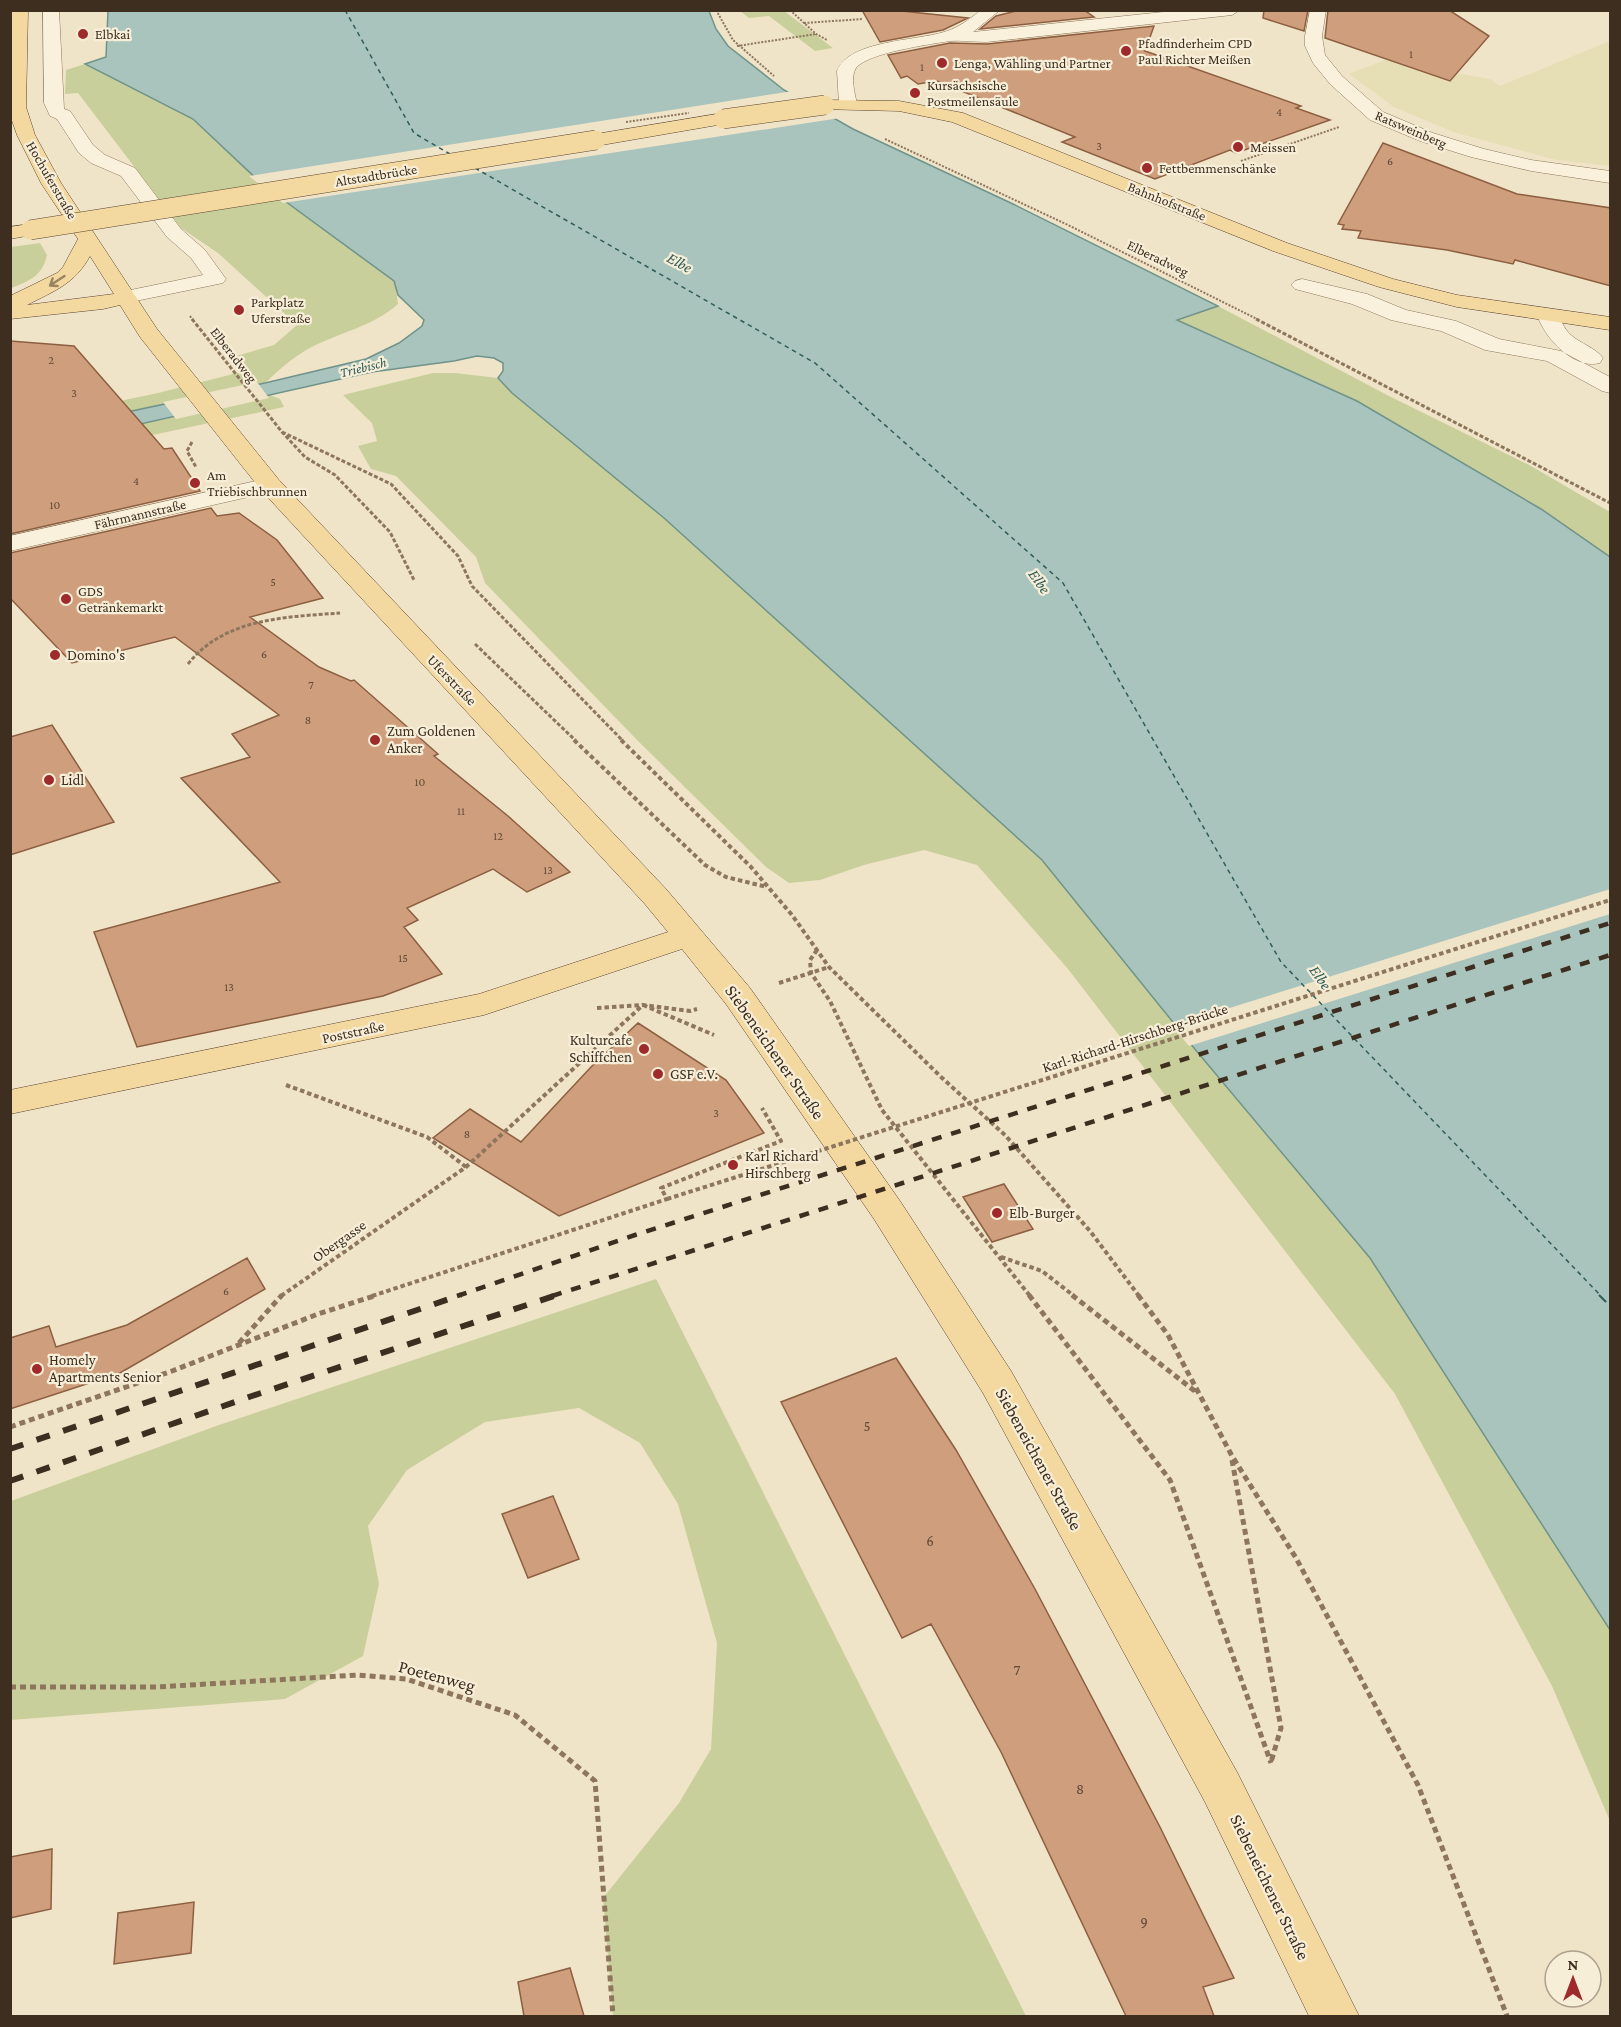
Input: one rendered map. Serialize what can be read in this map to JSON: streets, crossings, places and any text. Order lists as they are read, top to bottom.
{
  "streets": {
    "main road": [
      "Altstadtbrücke",
      "Hochuferstraße",
      "Bahnhofstraße",
      "Uferstraße",
      "Poststraße",
      "Siebeneichener Straße"
    ],
    "street": ["Ratsweinberg", "Fährmannstraße"],
    "path": [
      "Elberadweg",
      "Karl-Richard-Hirschberg-Brücke",
      "Obergasse",
      "Poetenweg"
    ]
  },
  "crossings": [
    ["Altstadtbrücke", "Bahnhofstraße"],
    ["Hochuferstraße", "Uferstraße"],
    ["Fährmannstraße", "Uferstraße"],
    ["Uferstraße", "Poststraße"],
    ["Uferstraße", "Siebeneichener Straße"],
    ["Poststraße", "Siebeneichener Straße"],
    ["Karl-Richard-Hirschberg-Brücke", "Obergasse"]
  ],
  "water": ["Elbe", "Triebisch"],
  "places": [
    "Elbkai",
    "Pfadfinderheim CPD Paul Richter Meißen",
    "Lenga, Wähling und Partner",
    "Kursächsische Postmeilensäule",
    "Meissen",
    "Fettbemmenschänke",
    "Parkplatz Uferstraße",
    "Am Triebischbrunnen",
    "GDS Getränkemarkt",
    "Domino's",
    "Zum Goldenen Anker",
    "Lidl",
    "Kulturcafe Schiffchen",
    "GSF e.V.",
    "Karl Richard Hirschberg",
    "Elb-Burger",
    "Homely Apartments Senior"
  ],
  "house_numbers": [
    "1",
    "1",
    "4",
    "3",
    "6",
    "2",
    "3",
    "4",
    "10",
    "5",
    "6",
    "7",
    "8",
    "10",
    "11",
    "12",
    "13",
    "15",
    "13",
    "3",
    "8",
    "6",
    "5",
    "6",
    "7",
    "8",
    "9"
  ],
  "north": "top"
}
